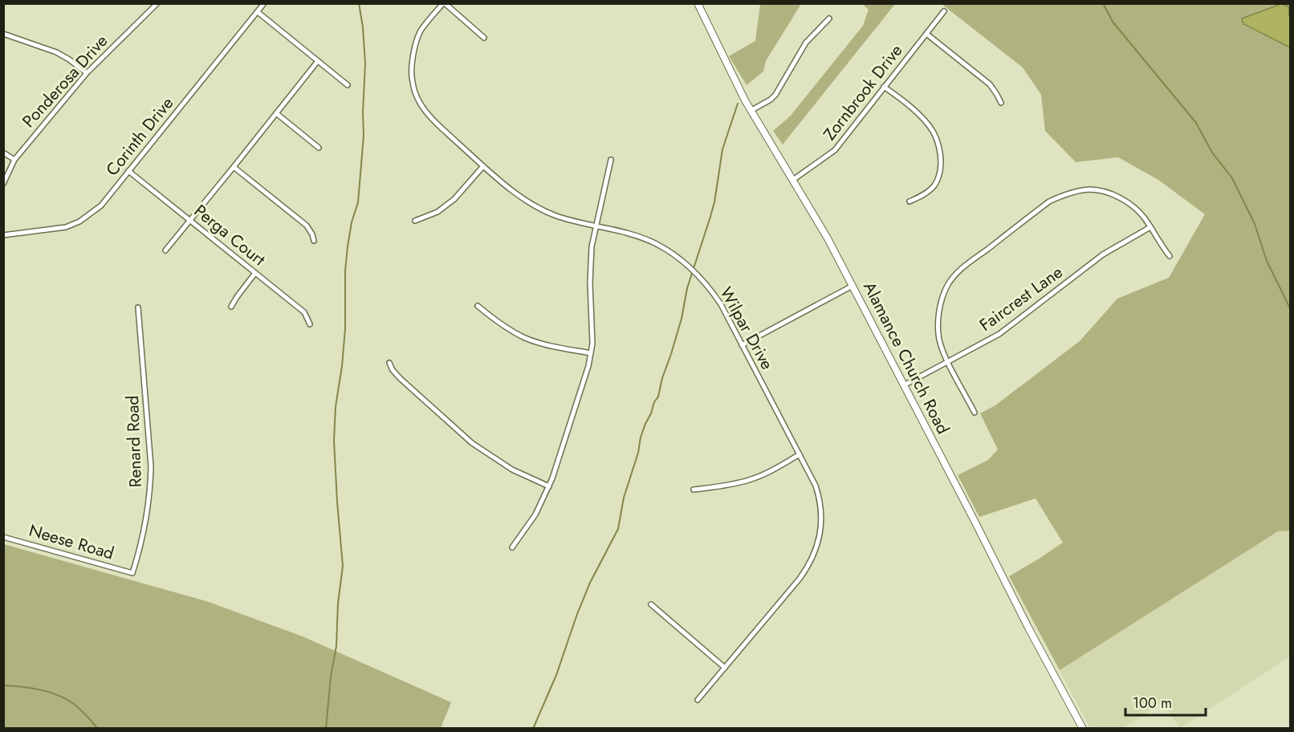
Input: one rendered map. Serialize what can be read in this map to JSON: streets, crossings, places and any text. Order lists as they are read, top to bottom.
{
  "streets": {
    "main road": ["Alamance Church Road"],
    "street": [
      "Ponderosa Drive",
      "Zornbrook Drive",
      "Corinth Drive",
      "Perga Court",
      "Faircrest Lane",
      "Wilpar Drive",
      "Renard Road",
      "Neese Road"
    ]
  },
  "crossings": [
    ["Zornbrook Drive", "Alamance Church Road"],
    ["Corinth Drive", "Perga Court"],
    ["Faircrest Lane", "Alamance Church Road"],
    ["Renard Road", "Neese Road"]
  ],
  "scale_bar": "100 m"
}
